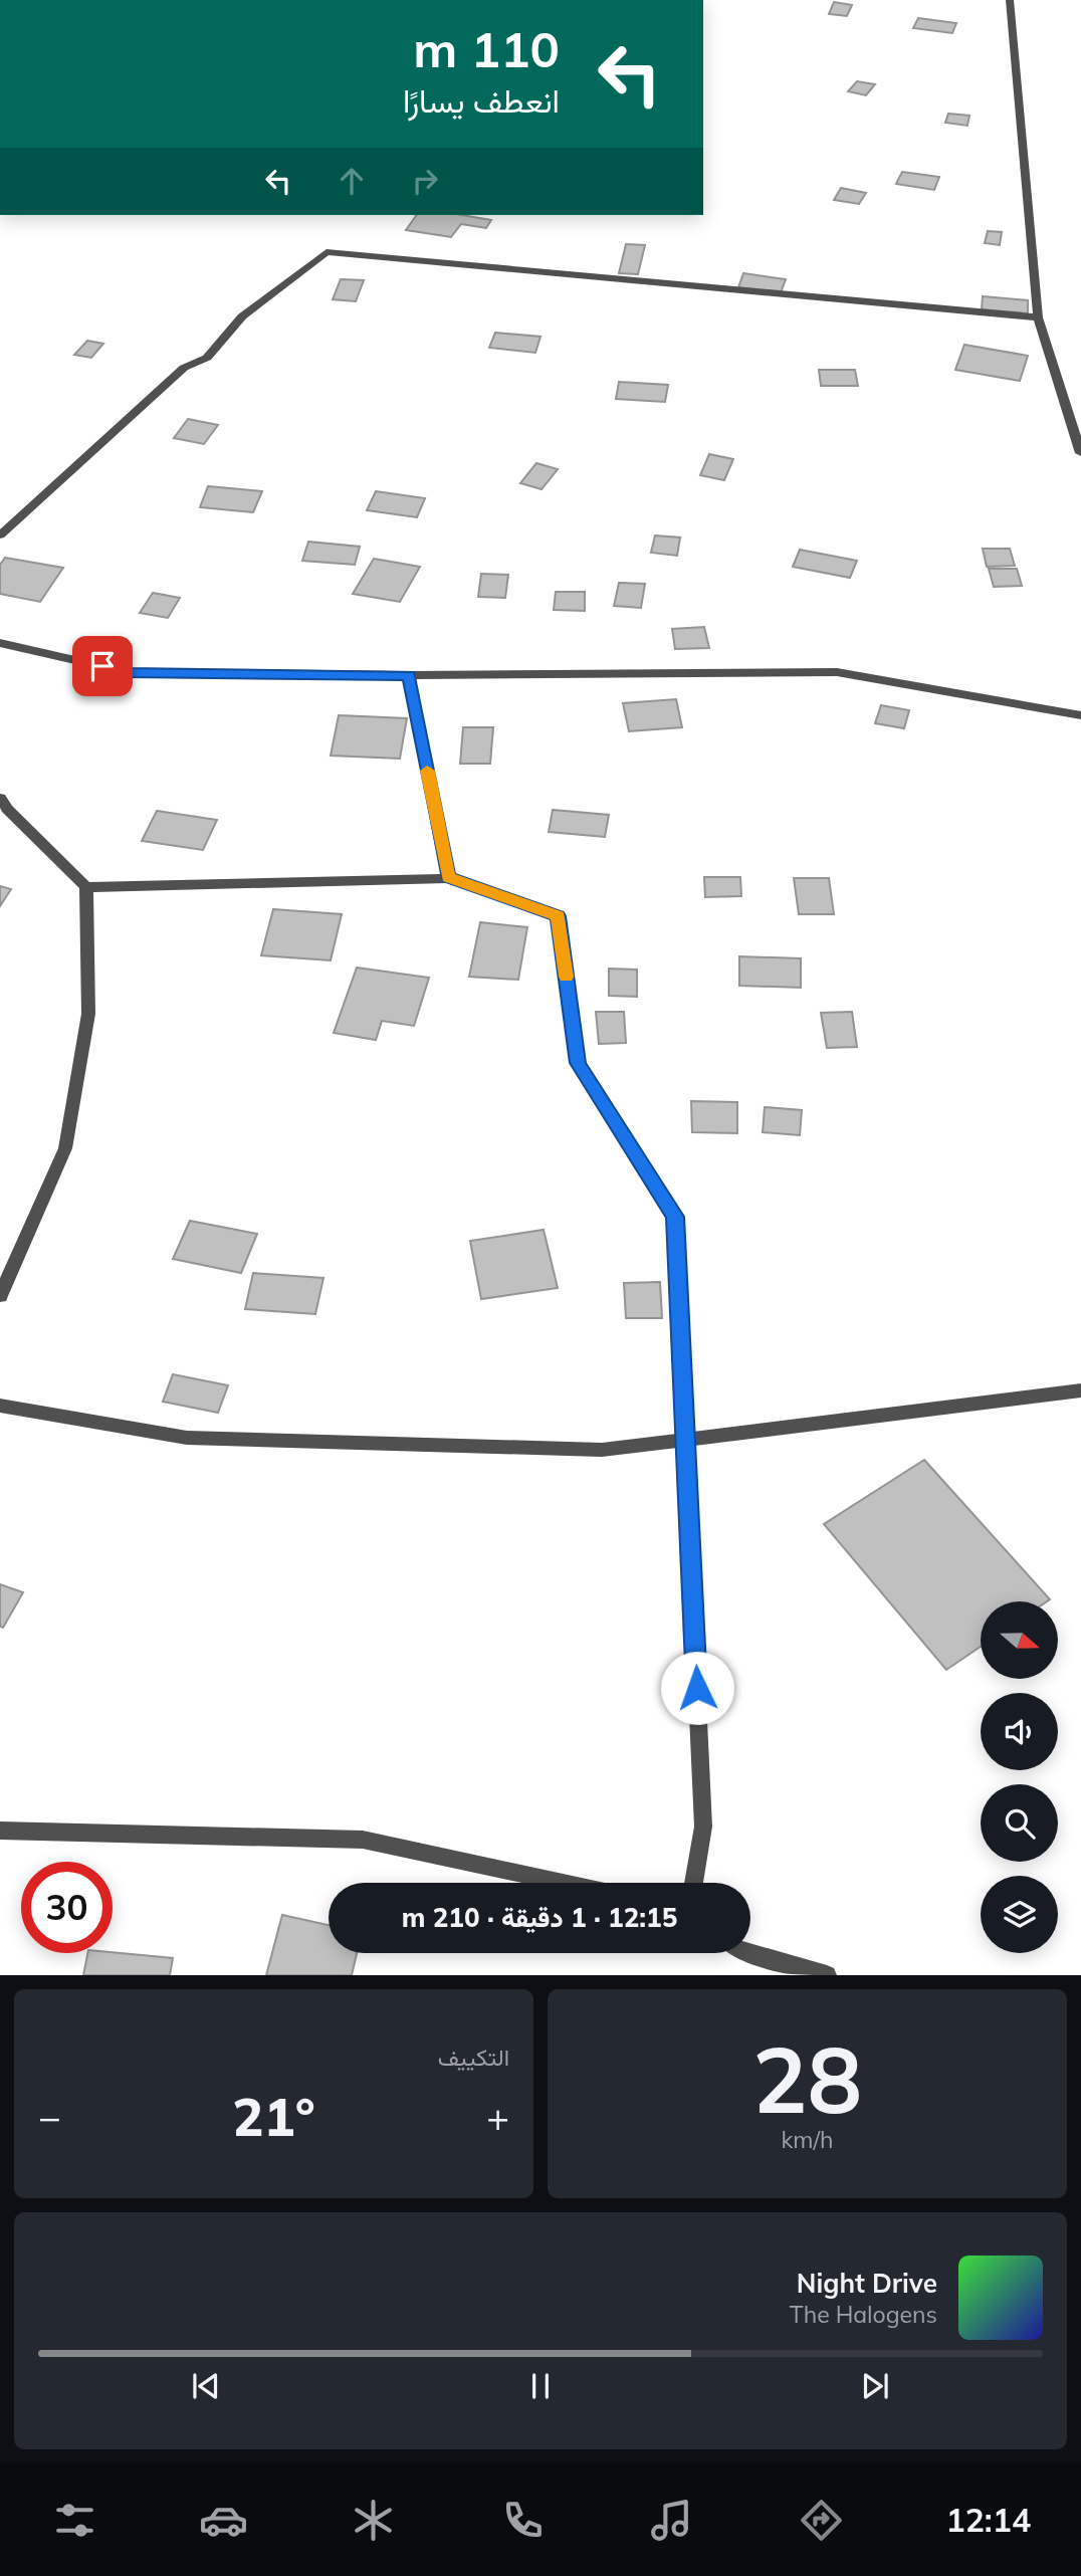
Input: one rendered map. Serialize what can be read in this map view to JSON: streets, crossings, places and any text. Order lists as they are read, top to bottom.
{
  "north": "right",
  "page": {
    "turn": ["110 m", "انعطف يسارًا"],
    "limit": "30",
    "trip": "12:15 · 1 دقيقة · 210 m",
    "tile": [
      ["28", "km/h"],
      "التكييف"
    ],
    "heat": ["−", "21°", "+"],
    "song": ["Night Drive", "The Halogens"],
    "tabs": "12:14"
  }
}
